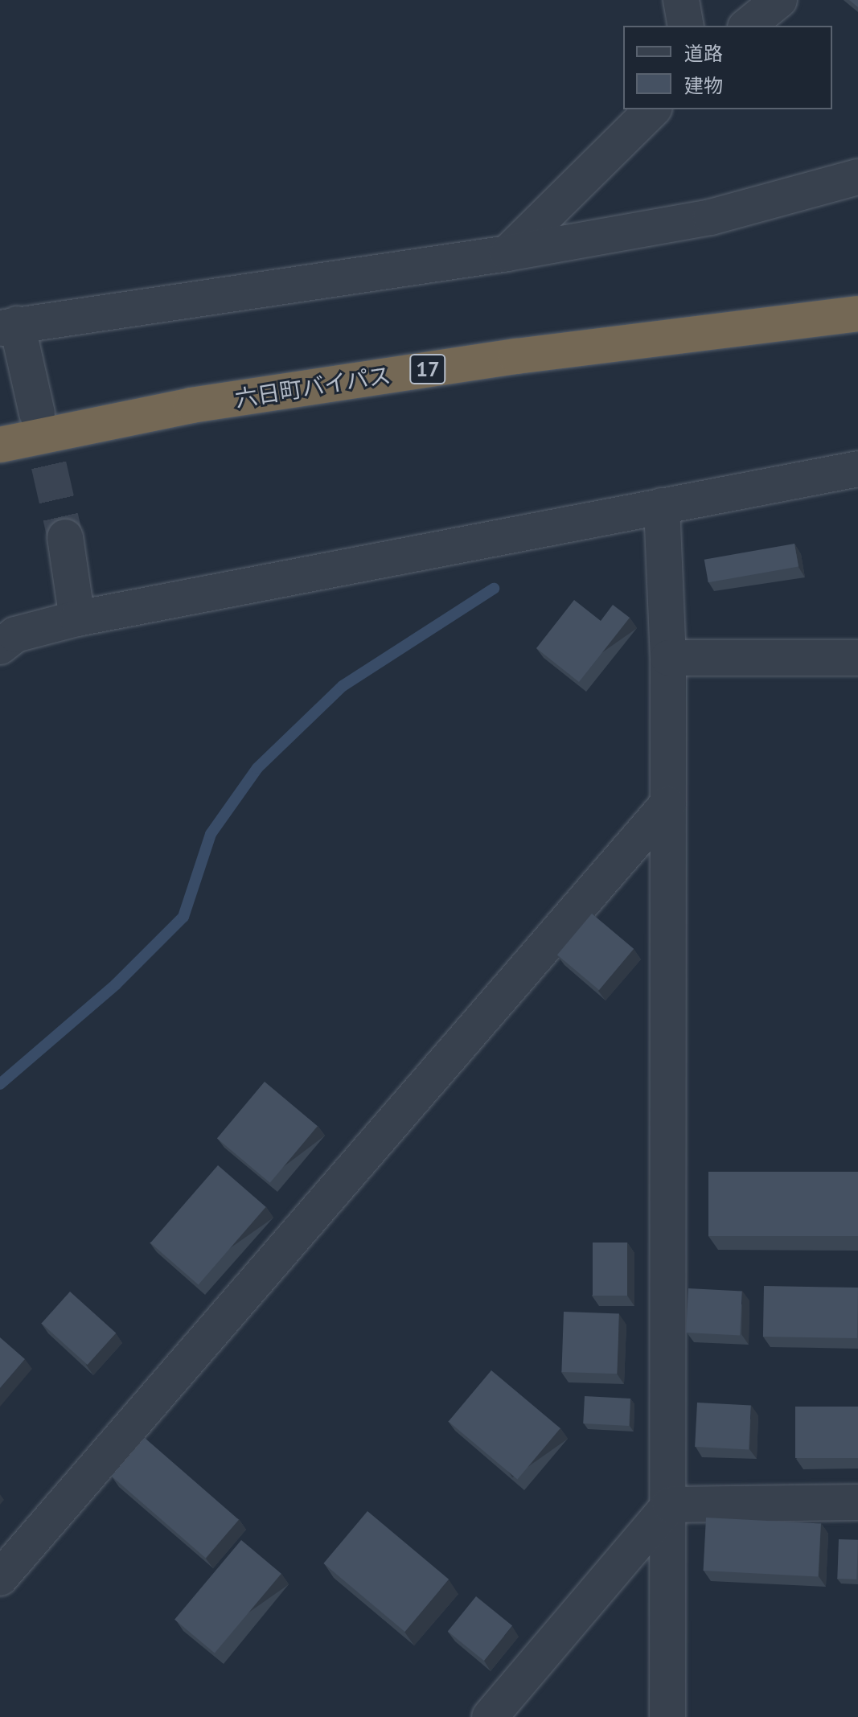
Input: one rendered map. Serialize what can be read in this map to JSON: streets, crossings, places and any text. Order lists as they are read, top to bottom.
{
  "streets": {
    "highway": ["17", "六日町バイパス"]
  },
  "legend": ["道路", "建物"]
}
